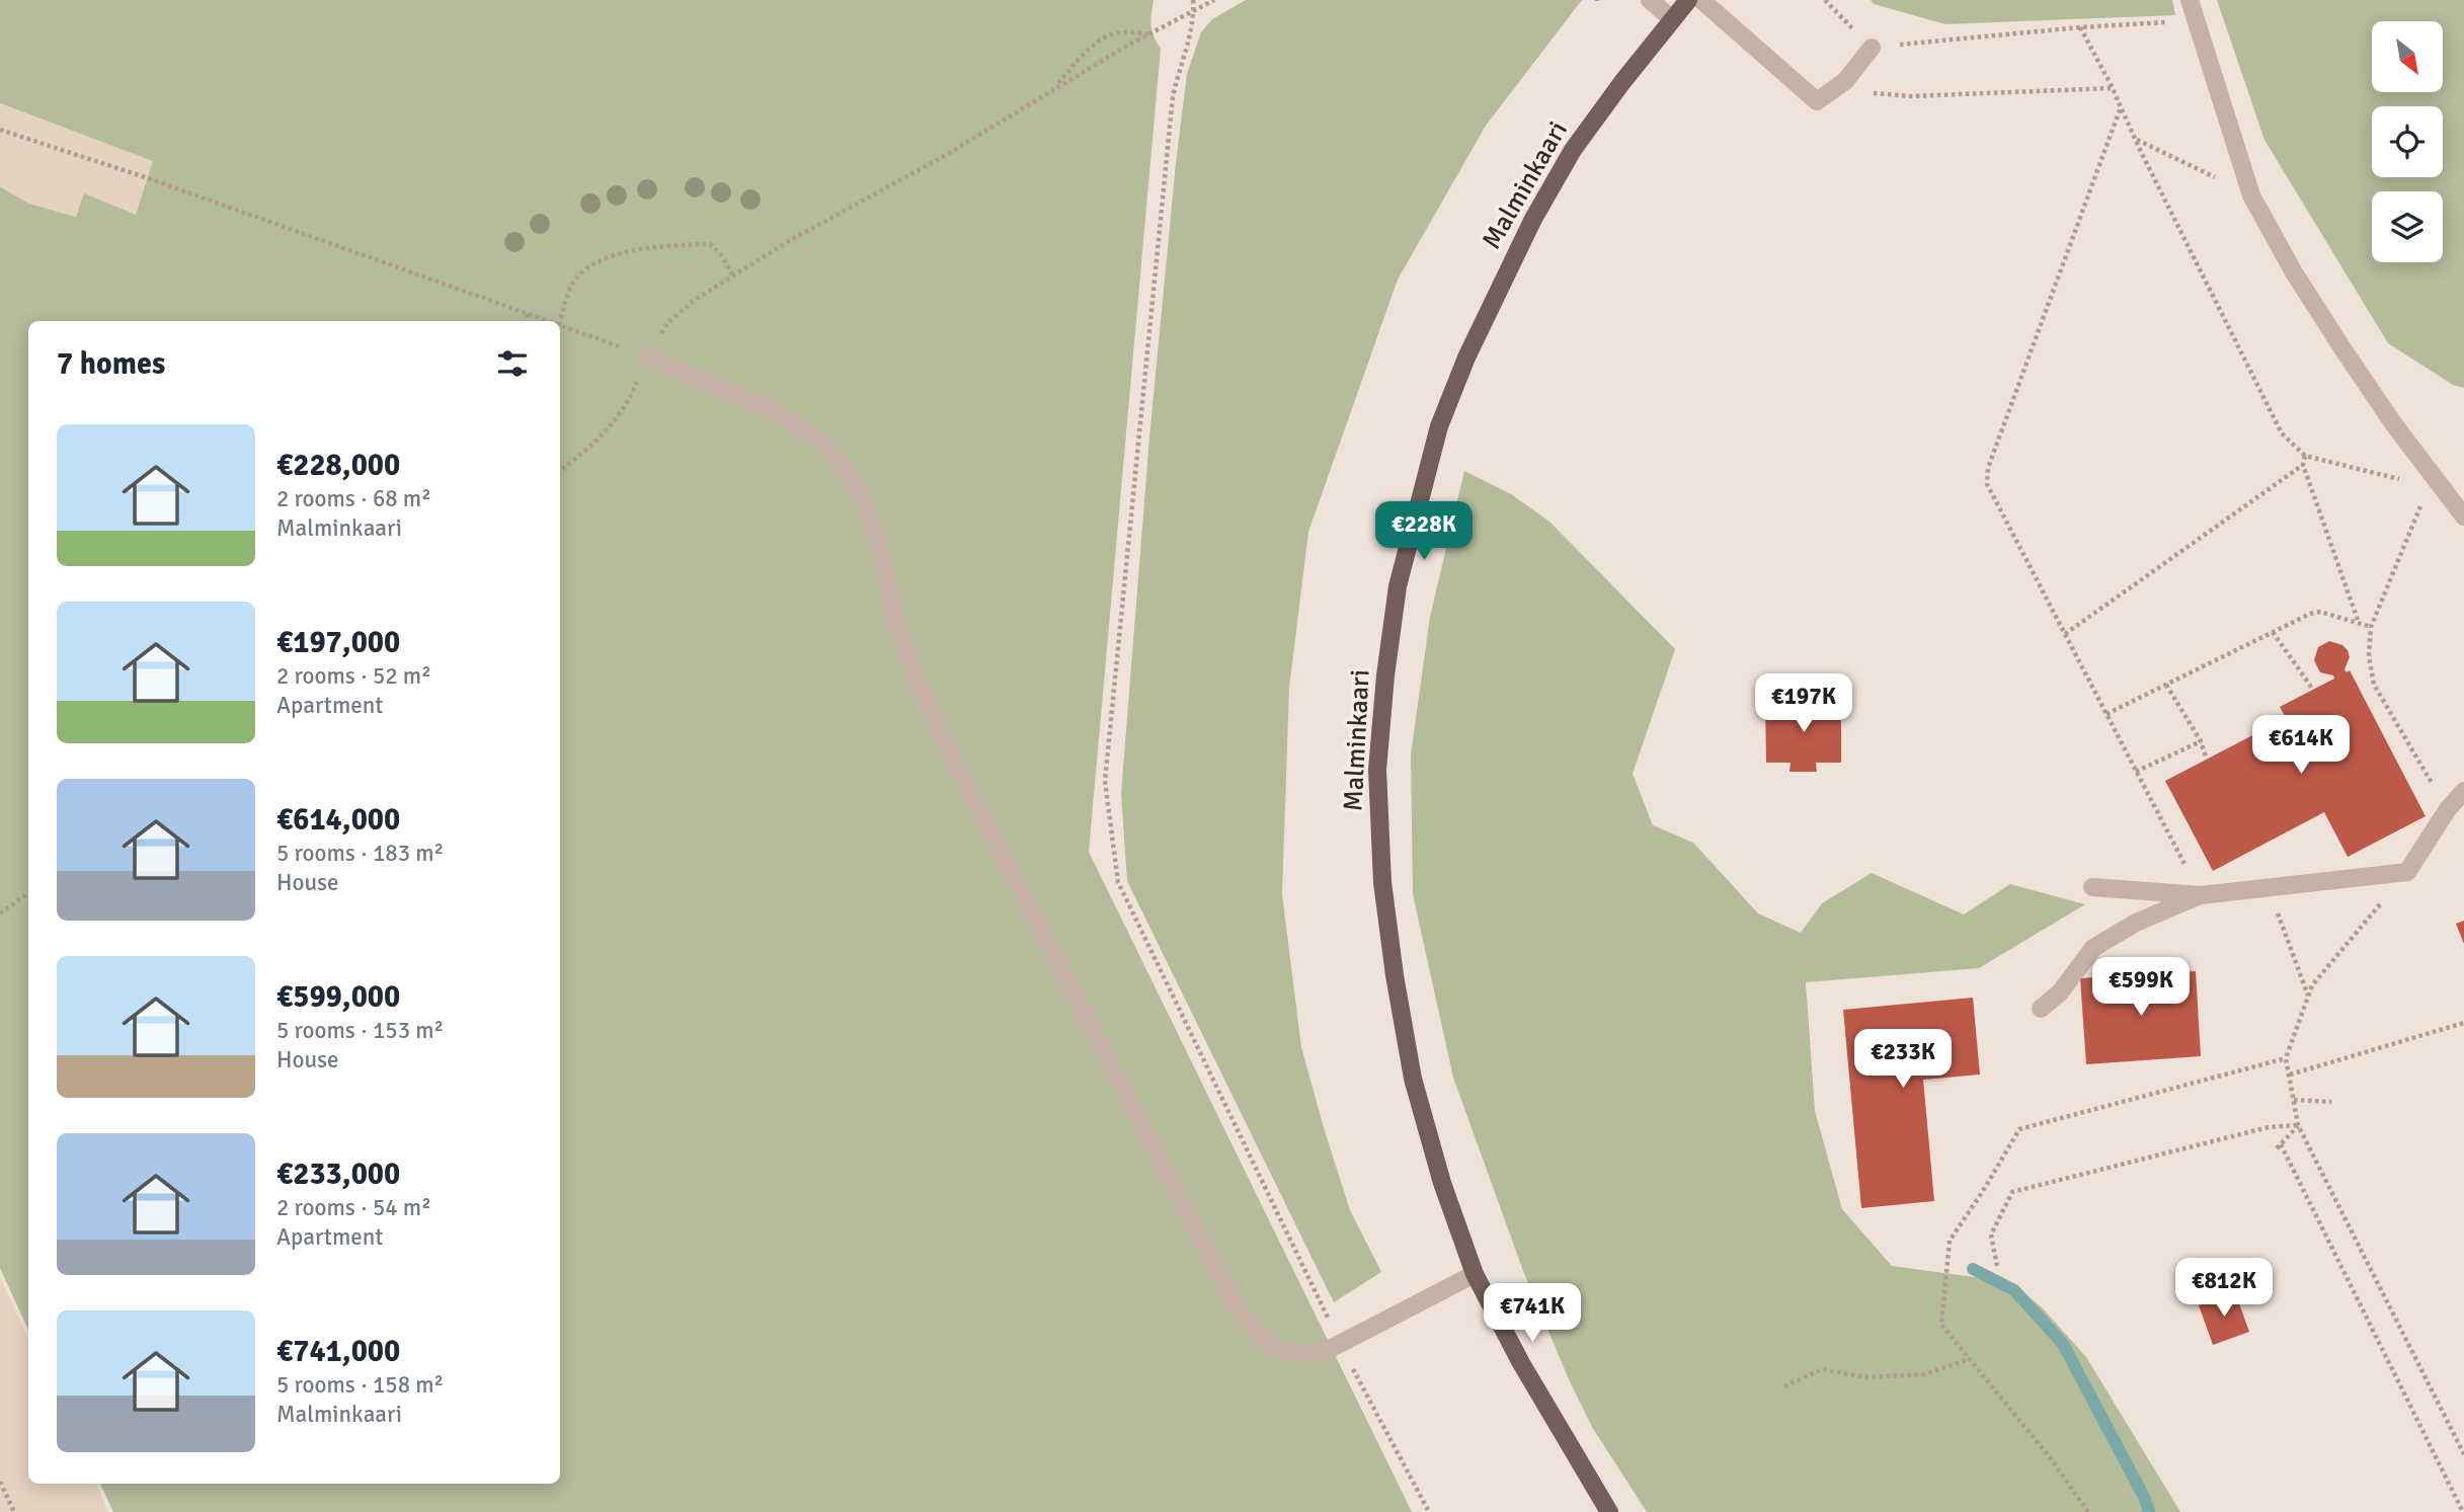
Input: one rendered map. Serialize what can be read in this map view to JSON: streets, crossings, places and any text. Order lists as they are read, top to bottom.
{
  "streets": {
    "main road": ["Malminkaari"]
  },
  "north": "bottom right",
  "page": {
    "heading": "7 homes",
    "list": [
      {
        "name": "€228,000",
        "note": "2 rooms · 68 m² · Malminkaari"
      },
      {
        "name": "€197,000",
        "note": "2 rooms · 52 m² · Apartment"
      },
      {
        "name": "€614,000",
        "note": "5 rooms · 183 m² · House"
      },
      {
        "name": "€599,000",
        "note": "5 rooms · 153 m² · House"
      },
      {
        "name": "€233,000",
        "note": "2 rooms · 54 m² · Apartment"
      },
      {
        "name": "€741,000",
        "note": "5 rooms · 158 m² · Malminkaari"
      }
    ],
    "price": [
      "€228K",
      "€197K",
      "€614K",
      "€599K",
      "€233K",
      "€812K",
      "€741K"
    ]
  }
}
